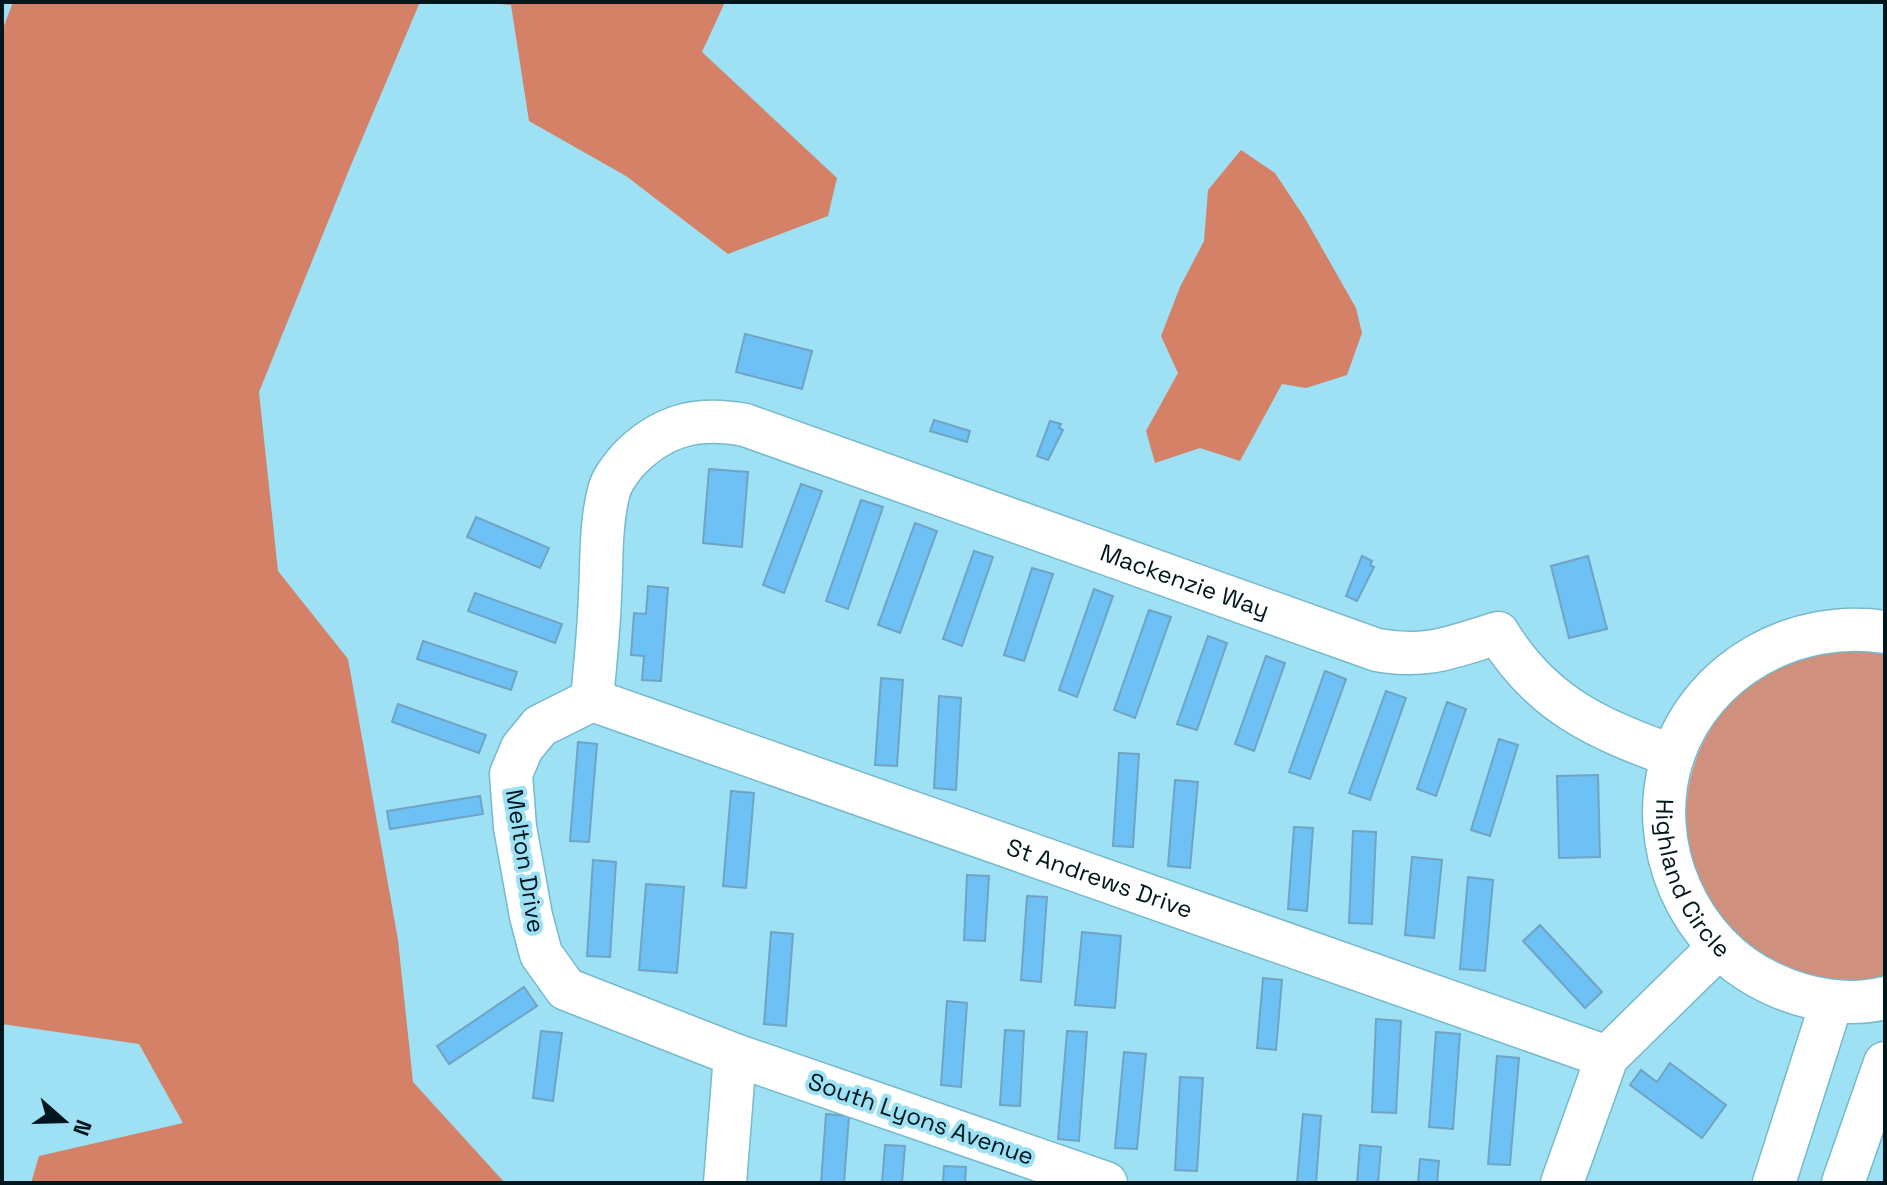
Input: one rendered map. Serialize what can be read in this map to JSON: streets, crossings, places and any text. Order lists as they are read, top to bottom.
{
  "streets": {
    "street": [
      "Mackenzie Way",
      "Melton Drive",
      "Highland Circle",
      "St Andrews Drive",
      "South Lyons Avenue"
    ]
  },
  "crossings": [
    ["Mackenzie Way", "Melton Drive"],
    ["Mackenzie Way", "Highland Circle"],
    ["Mackenzie Way", "St Andrews Drive"],
    ["Melton Drive", "St Andrews Drive"],
    ["Melton Drive", "South Lyons Avenue"]
  ],
  "north": "right"
}
